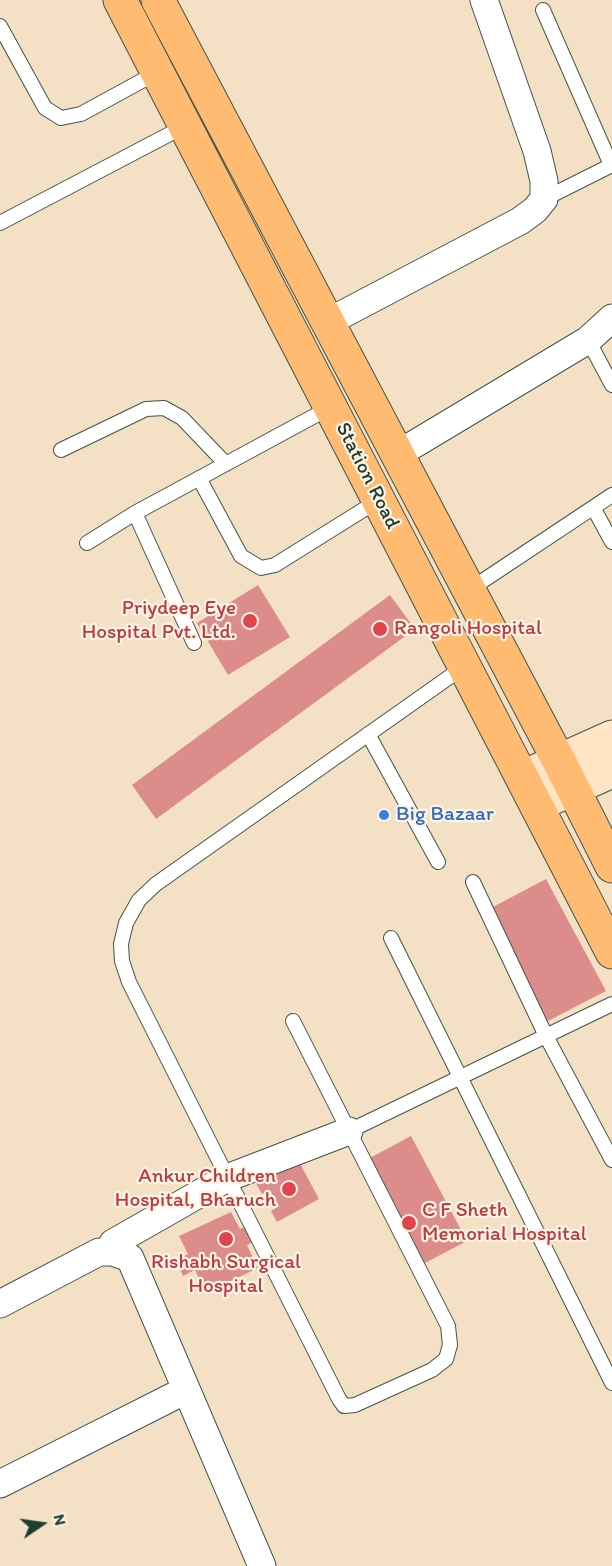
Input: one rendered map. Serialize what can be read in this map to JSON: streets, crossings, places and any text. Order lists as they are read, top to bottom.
{
  "streets": {
    "main road": ["Station Road"]
  },
  "places": [
    "Priydeep Eye Hospital Pvt. Ltd.",
    "Rangoli Hospital",
    "Big Bazaar",
    "Ankur Children Hospital, Bharuch",
    "C F Sheth Memorial Hospital",
    "Rishabh Surgical Hospital"
  ],
  "north": "right"
}
